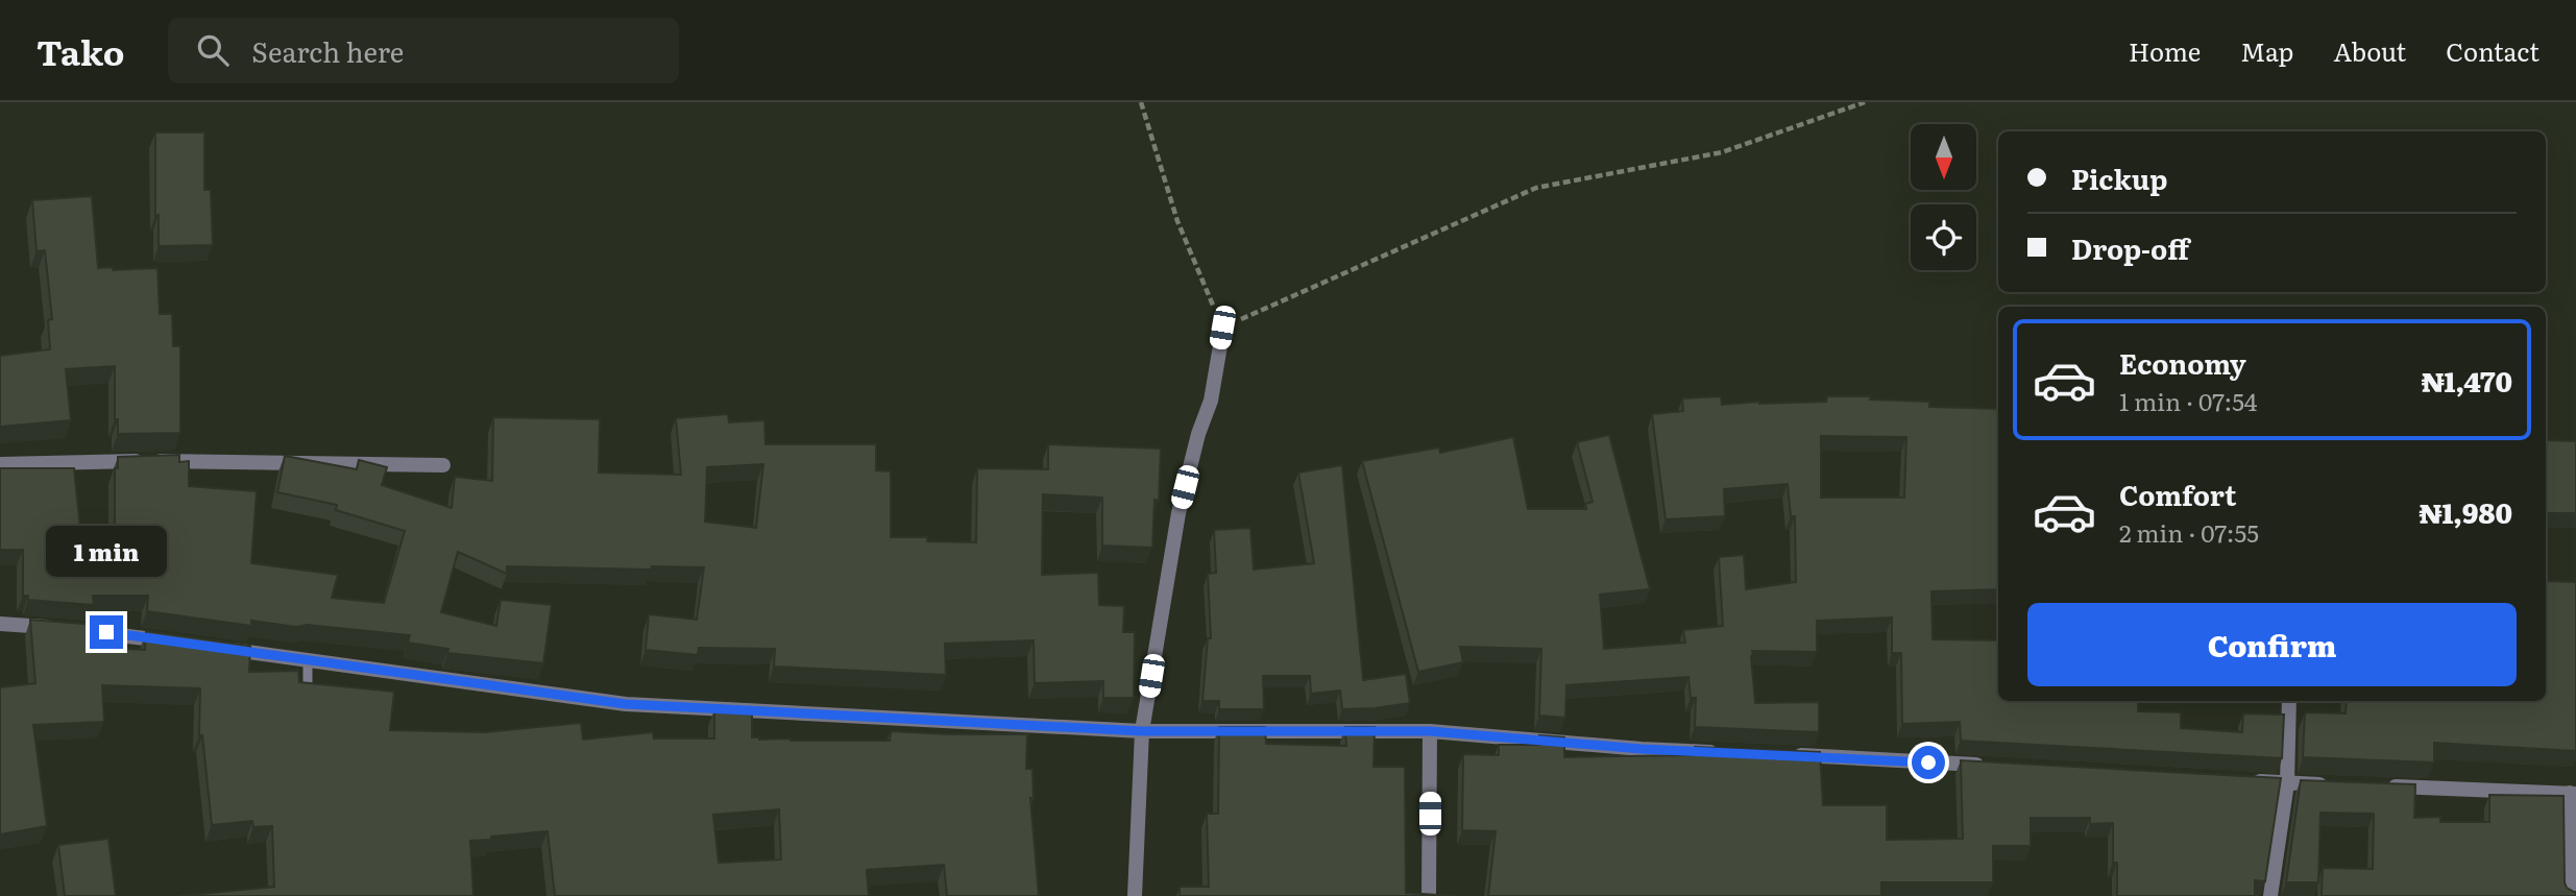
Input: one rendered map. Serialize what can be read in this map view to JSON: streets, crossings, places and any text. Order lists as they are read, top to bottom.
{
  "north": "bottom",
  "page": {
    "header": "Tako",
    "search": "Search here",
    "nav": [
      "Home",
      "Map",
      "About",
      "Contact"
    ],
    "banner": ["Pickup", "Drop-off"],
    "list": [
      {
        "name": "Economy",
        "note": "1 min · 07:54",
        "value": "₦1,470"
      },
      {
        "name": "Comfort",
        "note": "2 min · 07:55",
        "value": "₦1,980"
      }
    ],
    "bubble": "1 min",
    "buttons": "Confirm"
  }
}
